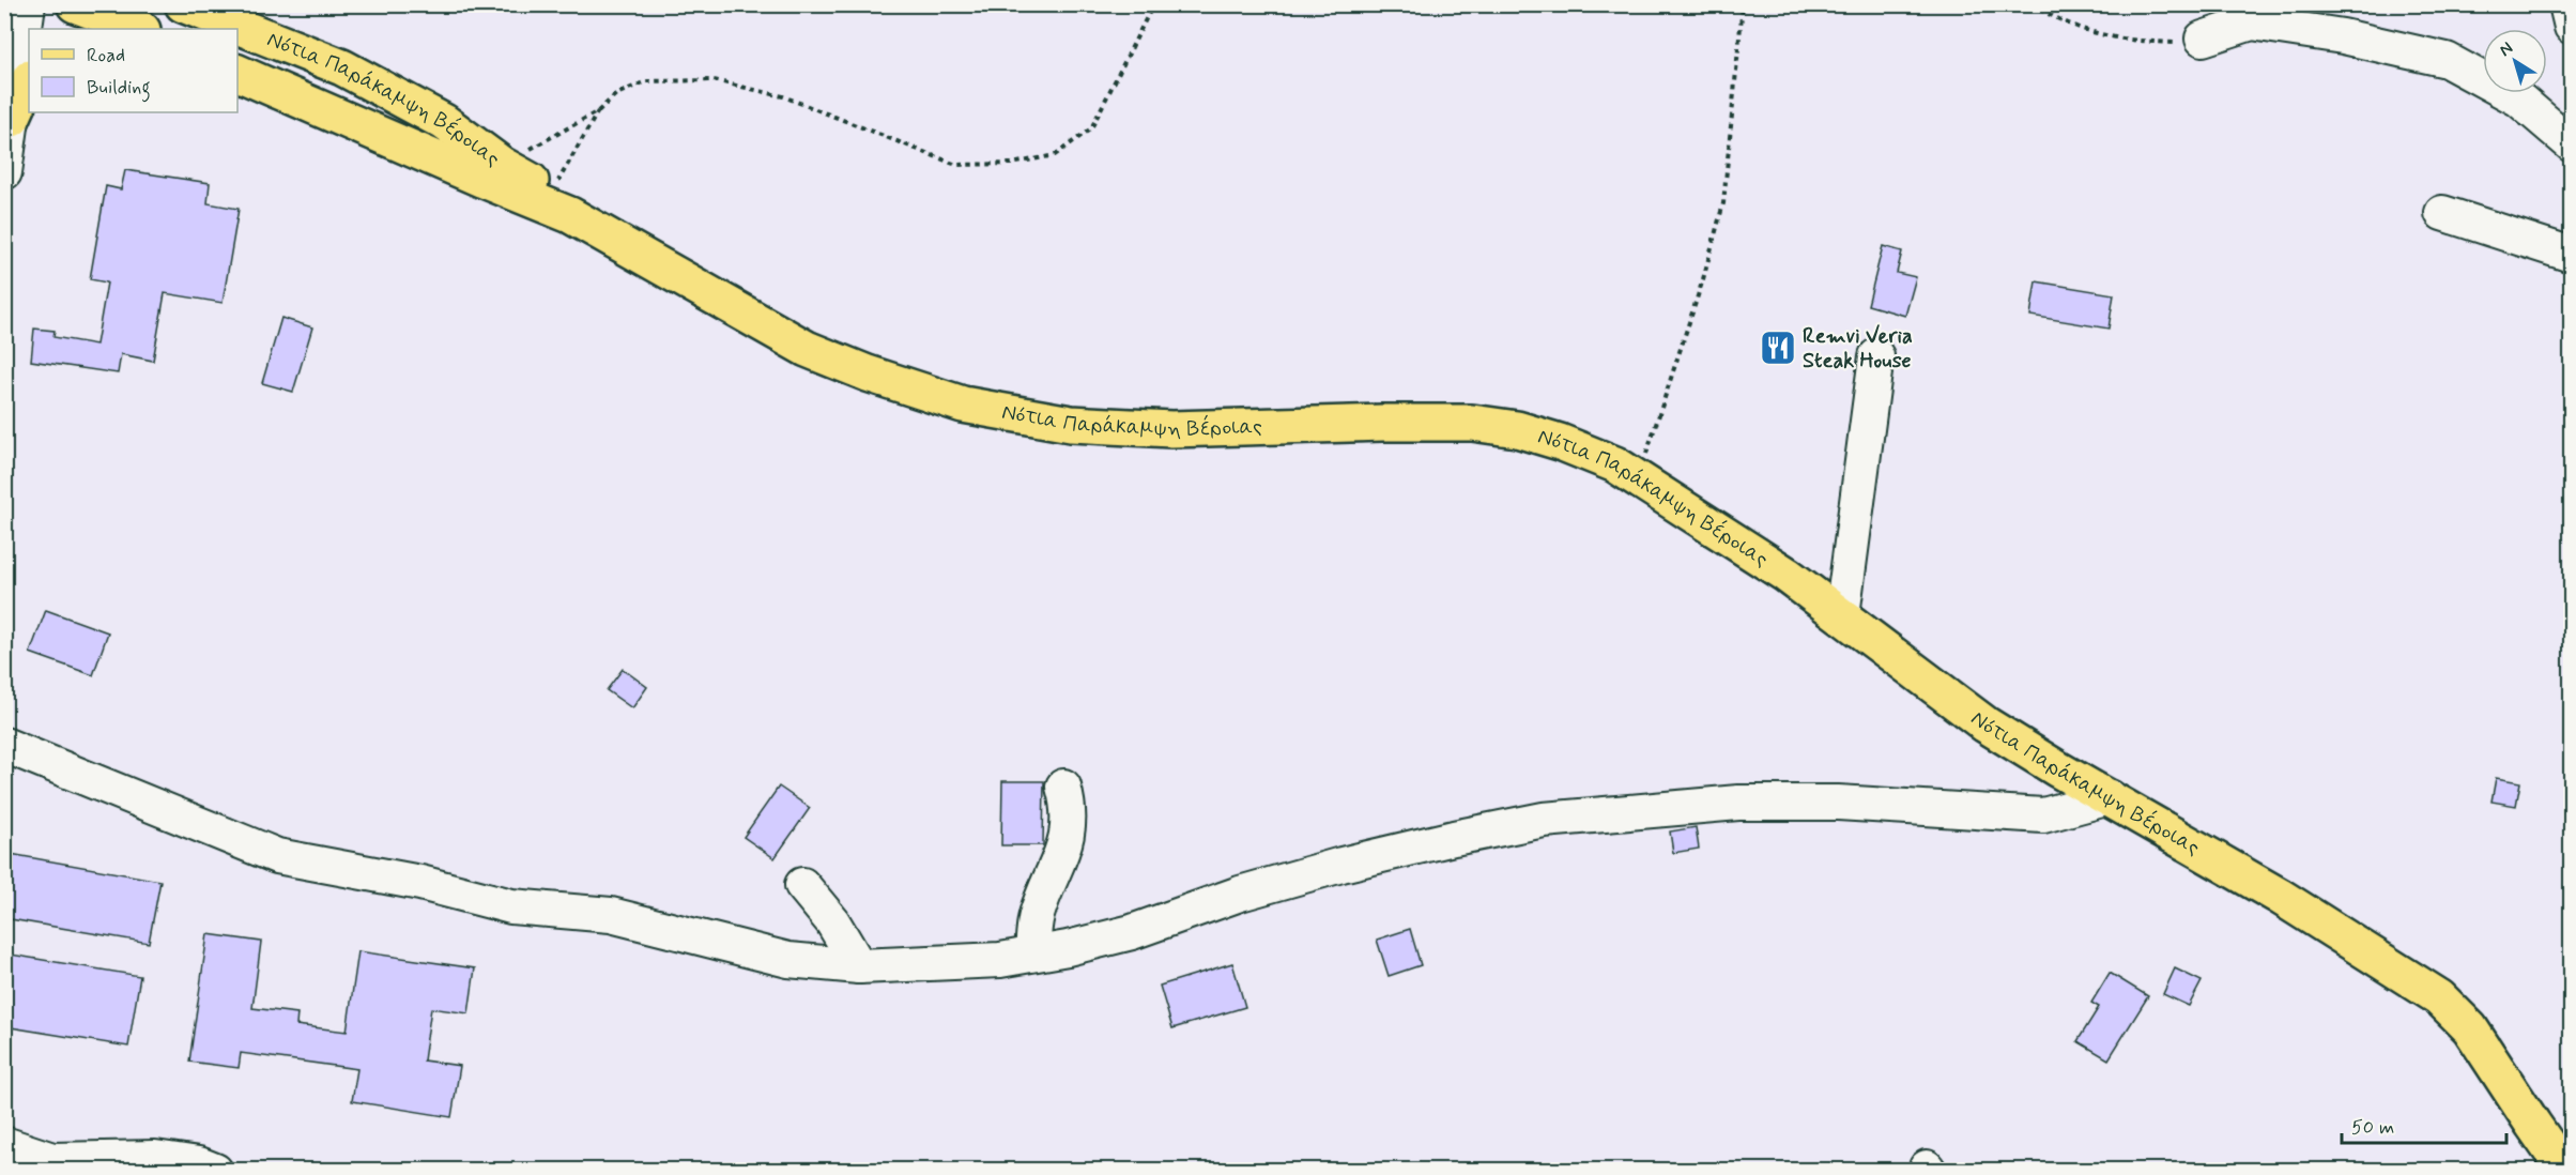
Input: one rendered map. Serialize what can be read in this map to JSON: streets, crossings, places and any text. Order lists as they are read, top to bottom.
{
  "streets": {
    "main road": ["Νότια Παράκαμψη Βέροιας"]
  },
  "places": {
    "restaurant": ["Remvi Veria Steak House"]
  },
  "legend": ["Road", "Building"],
  "scale_bar": "50 m",
  "north": "top left"
}
